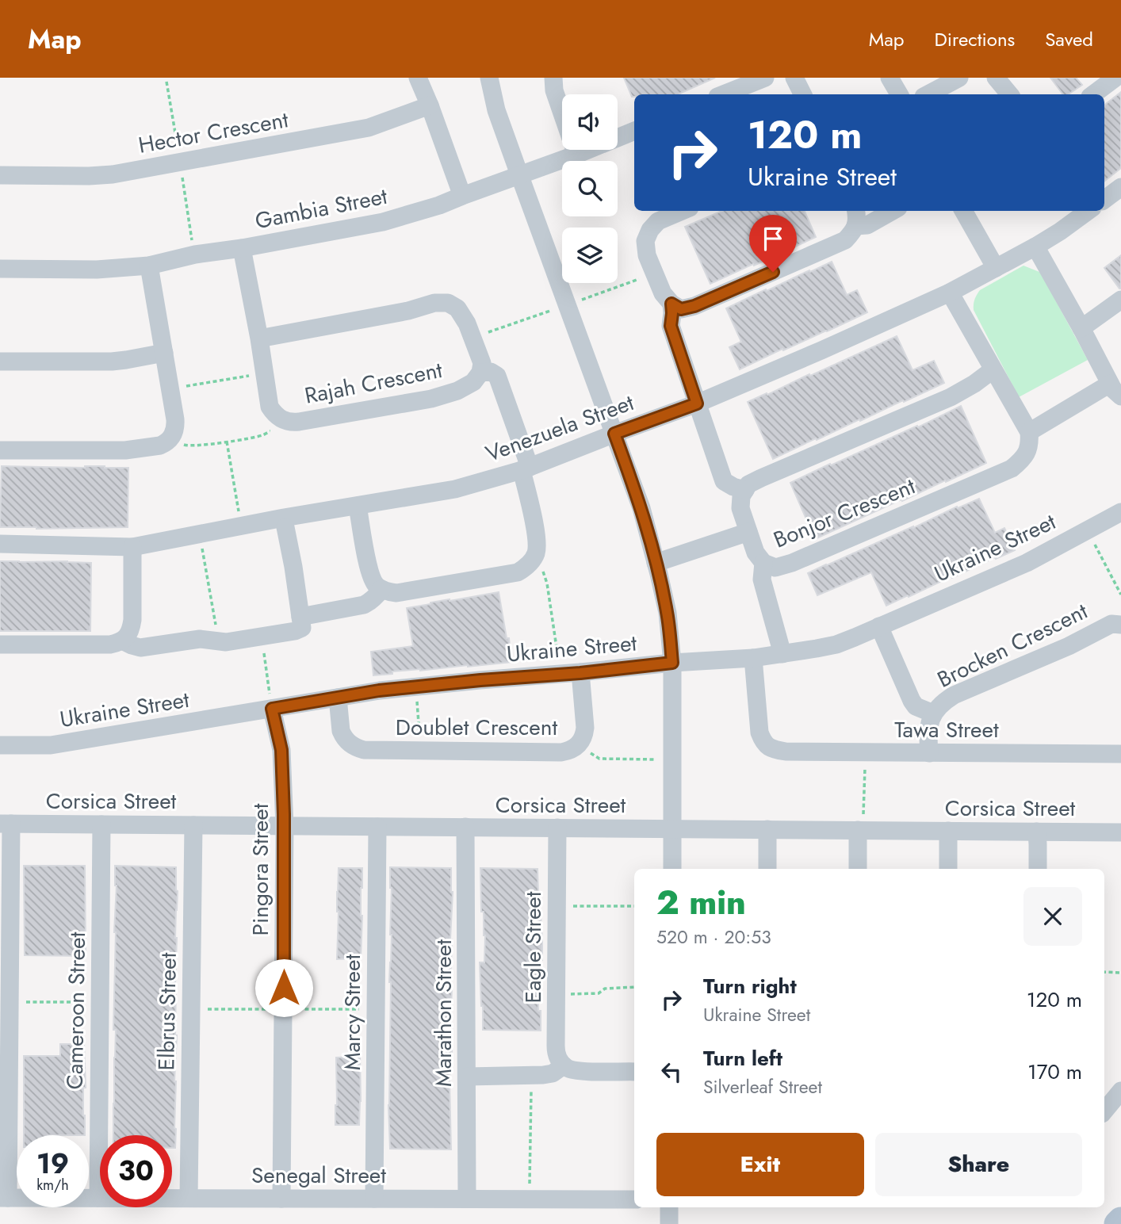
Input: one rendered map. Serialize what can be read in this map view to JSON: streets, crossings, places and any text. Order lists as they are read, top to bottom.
{
  "streets": {
    "street": [
      "Hector Crescent",
      "Gambia Street",
      "Rajah Crescent",
      "Venezuela Street",
      "Bonjor Crescent",
      "Ukraine Street",
      "Brocken Crescent",
      "Doublet Crescent",
      "Tawa Street",
      "Corsica Street",
      "Pingora Street",
      "Eagle Street",
      "Cameroon Street",
      "Elbrus Street",
      "Marcy Street",
      "Marathon Street",
      "Senegal Street"
    ]
  },
  "crossings": [
    ["Gambia Street", "Rajah Crescent"],
    ["Ukraine Street", "Doublet Crescent"],
    ["Ukraine Street", "Tawa Street"],
    ["Ukraine Street", "Pingora Street"],
    ["Brocken Crescent", "Tawa Street"],
    ["Corsica Street", "Pingora Street"],
    ["Corsica Street", "Eagle Street"],
    ["Corsica Street", "Cameroon Street"],
    ["Corsica Street", "Elbrus Street"],
    ["Corsica Street", "Marcy Street"],
    ["Corsica Street", "Marathon Street"],
    ["Pingora Street", "Senegal Street"],
    ["Cameroon Street", "Senegal Street"],
    ["Elbrus Street", "Senegal Street"],
    ["Marcy Street", "Senegal Street"],
    ["Marathon Street", "Senegal Street"]
  ],
  "page": {
    "header": "Map",
    "nav": ["Map", "Directions", "Saved"],
    "turn": ["120 m", "Ukraine Street"],
    "heading": ["2 min", "520 m · 20:53"],
    "list": [
      {
        "name": "Turn right",
        "note": "Ukraine Street",
        "value": "120 m"
      },
      {
        "name": "Turn left",
        "note": "Silverleaf Street",
        "value": "170 m"
      }
    ],
    "buttons": ["Exit", "Share"],
    "speed": "19 km/h",
    "limit": "30"
  }
}
